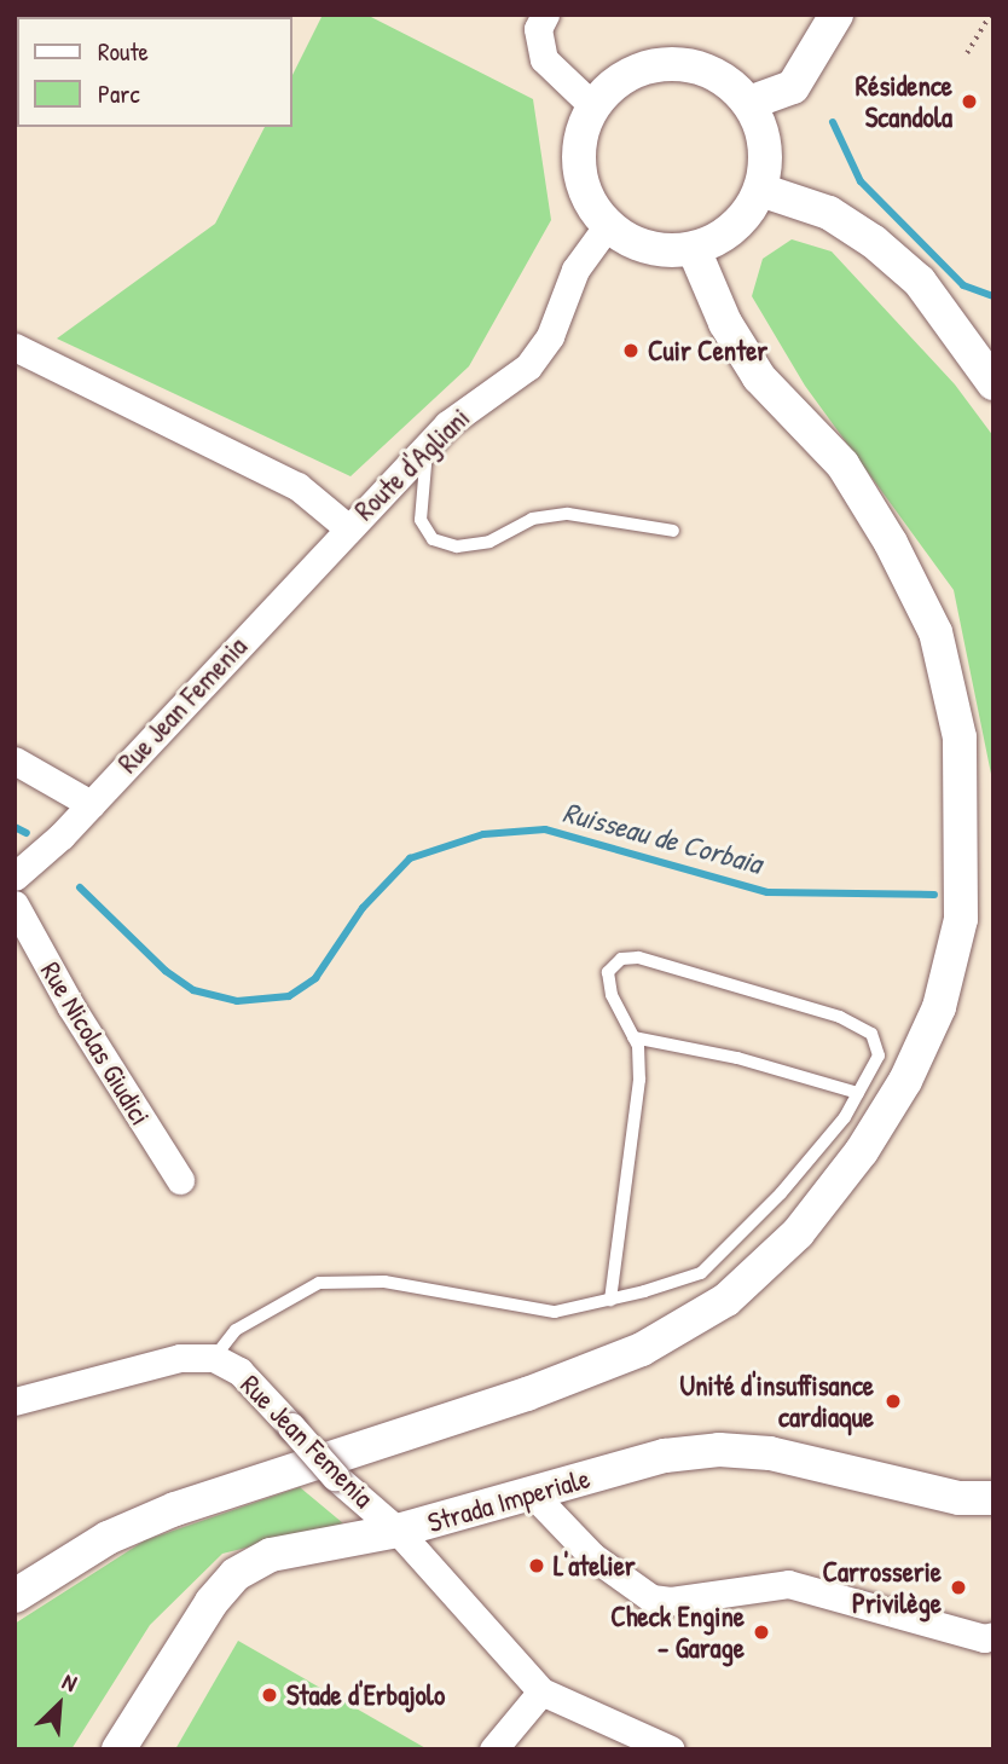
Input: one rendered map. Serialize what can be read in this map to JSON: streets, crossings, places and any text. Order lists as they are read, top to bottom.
{
  "streets": {
    "street": [
      "Route d'Agliani",
      "Rue Jean Femenia",
      "Rue Nicolas Giudici",
      "Strada Imperiale"
    ]
  },
  "crossings": [
    ["Route d'Agliani", "Rue Jean Femenia"],
    ["Rue Jean Femenia", "Strada Imperiale"]
  ],
  "water": ["Ruisseau de Corbaia"],
  "places": [
    "Résidence Scandola",
    "Cuir Center",
    "Unité d'insuffisance cardiaque",
    "L'atelier",
    "Carrosserie Privilège",
    "Check Engine - Garage",
    "Stade d'Erbajolo"
  ],
  "legend": ["Route", "Parc"],
  "north": "top right"
}
